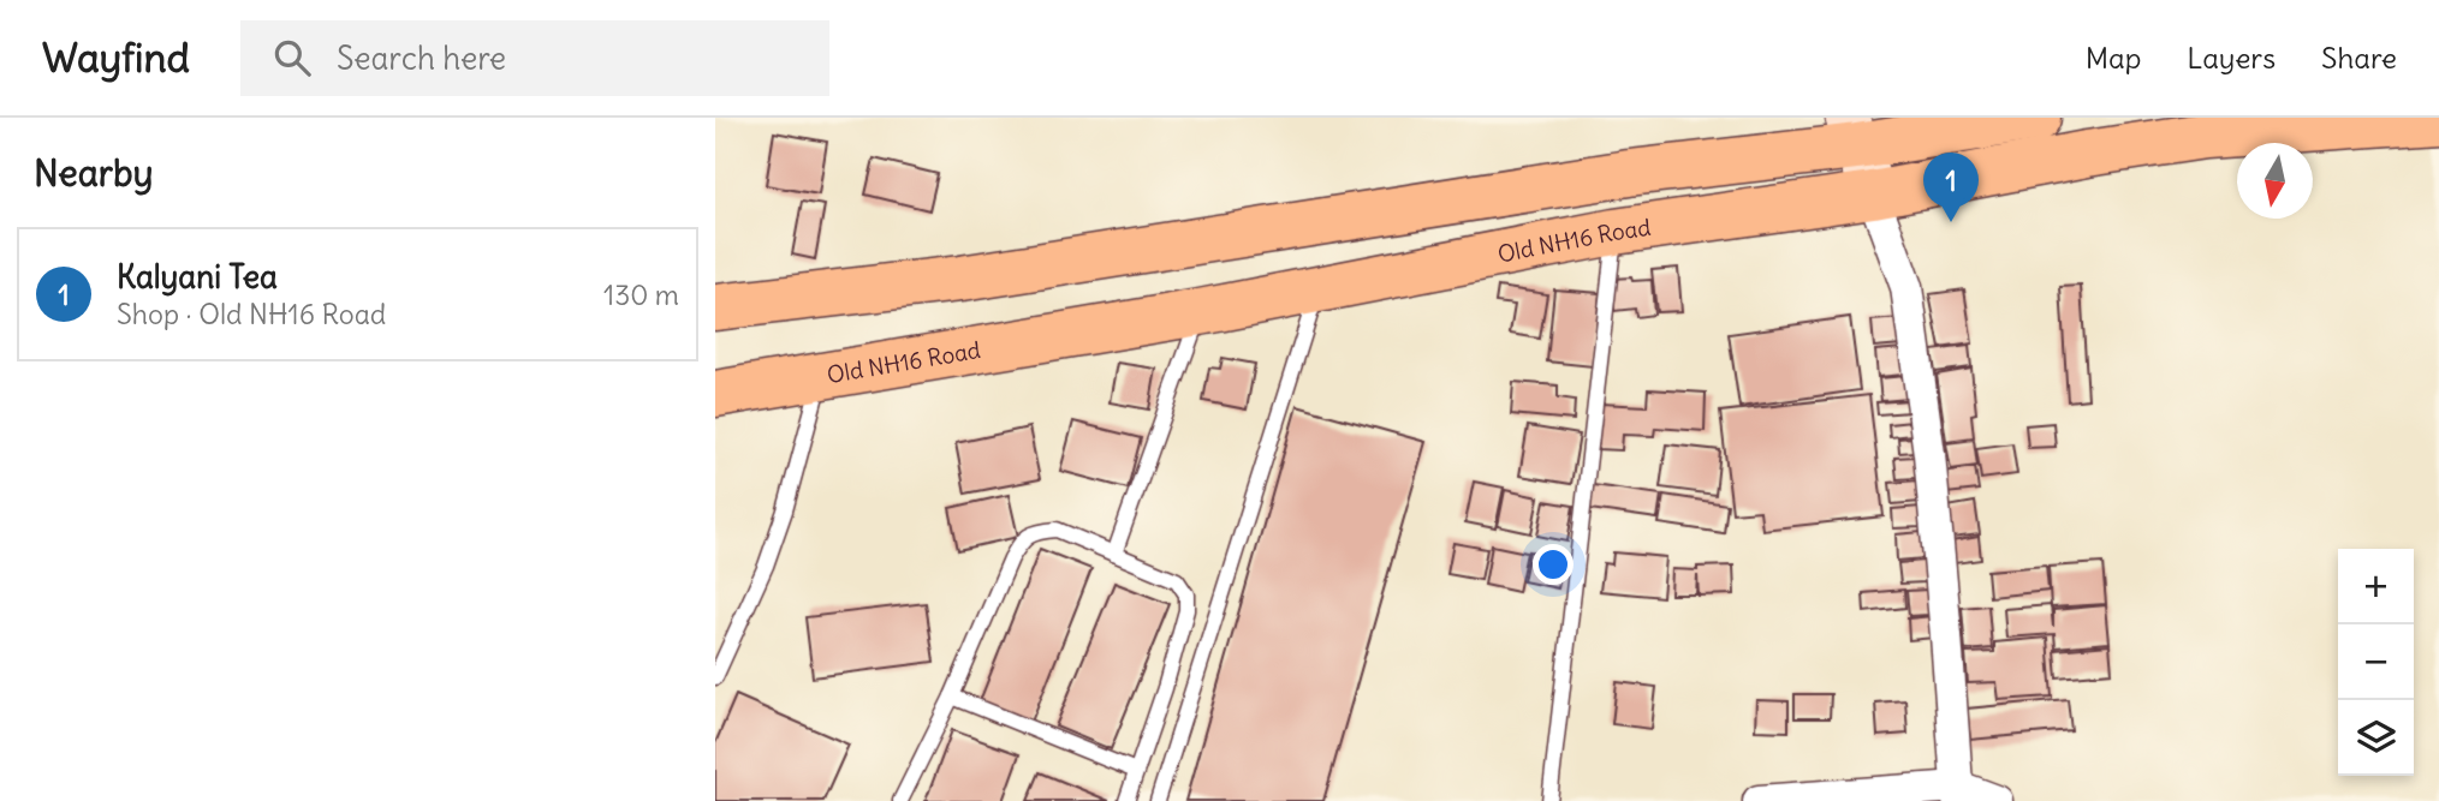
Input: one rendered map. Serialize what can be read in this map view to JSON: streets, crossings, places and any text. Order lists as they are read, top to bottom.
{
  "streets": {
    "main road": ["Old NH16 Road"]
  },
  "north": "bottom",
  "page": {
    "header": "Wayfind",
    "search": "Search here",
    "nav": ["Map", "Layers", "Share"],
    "heading": "Nearby",
    "pins": "1",
    "list": [
      {
        "mark": "1",
        "name": "Kalyani Tea",
        "note": "Shop · Old NH16 Road",
        "value": "130 m"
      }
    ],
    "map_buttons": ["+", "−"]
  }
}
